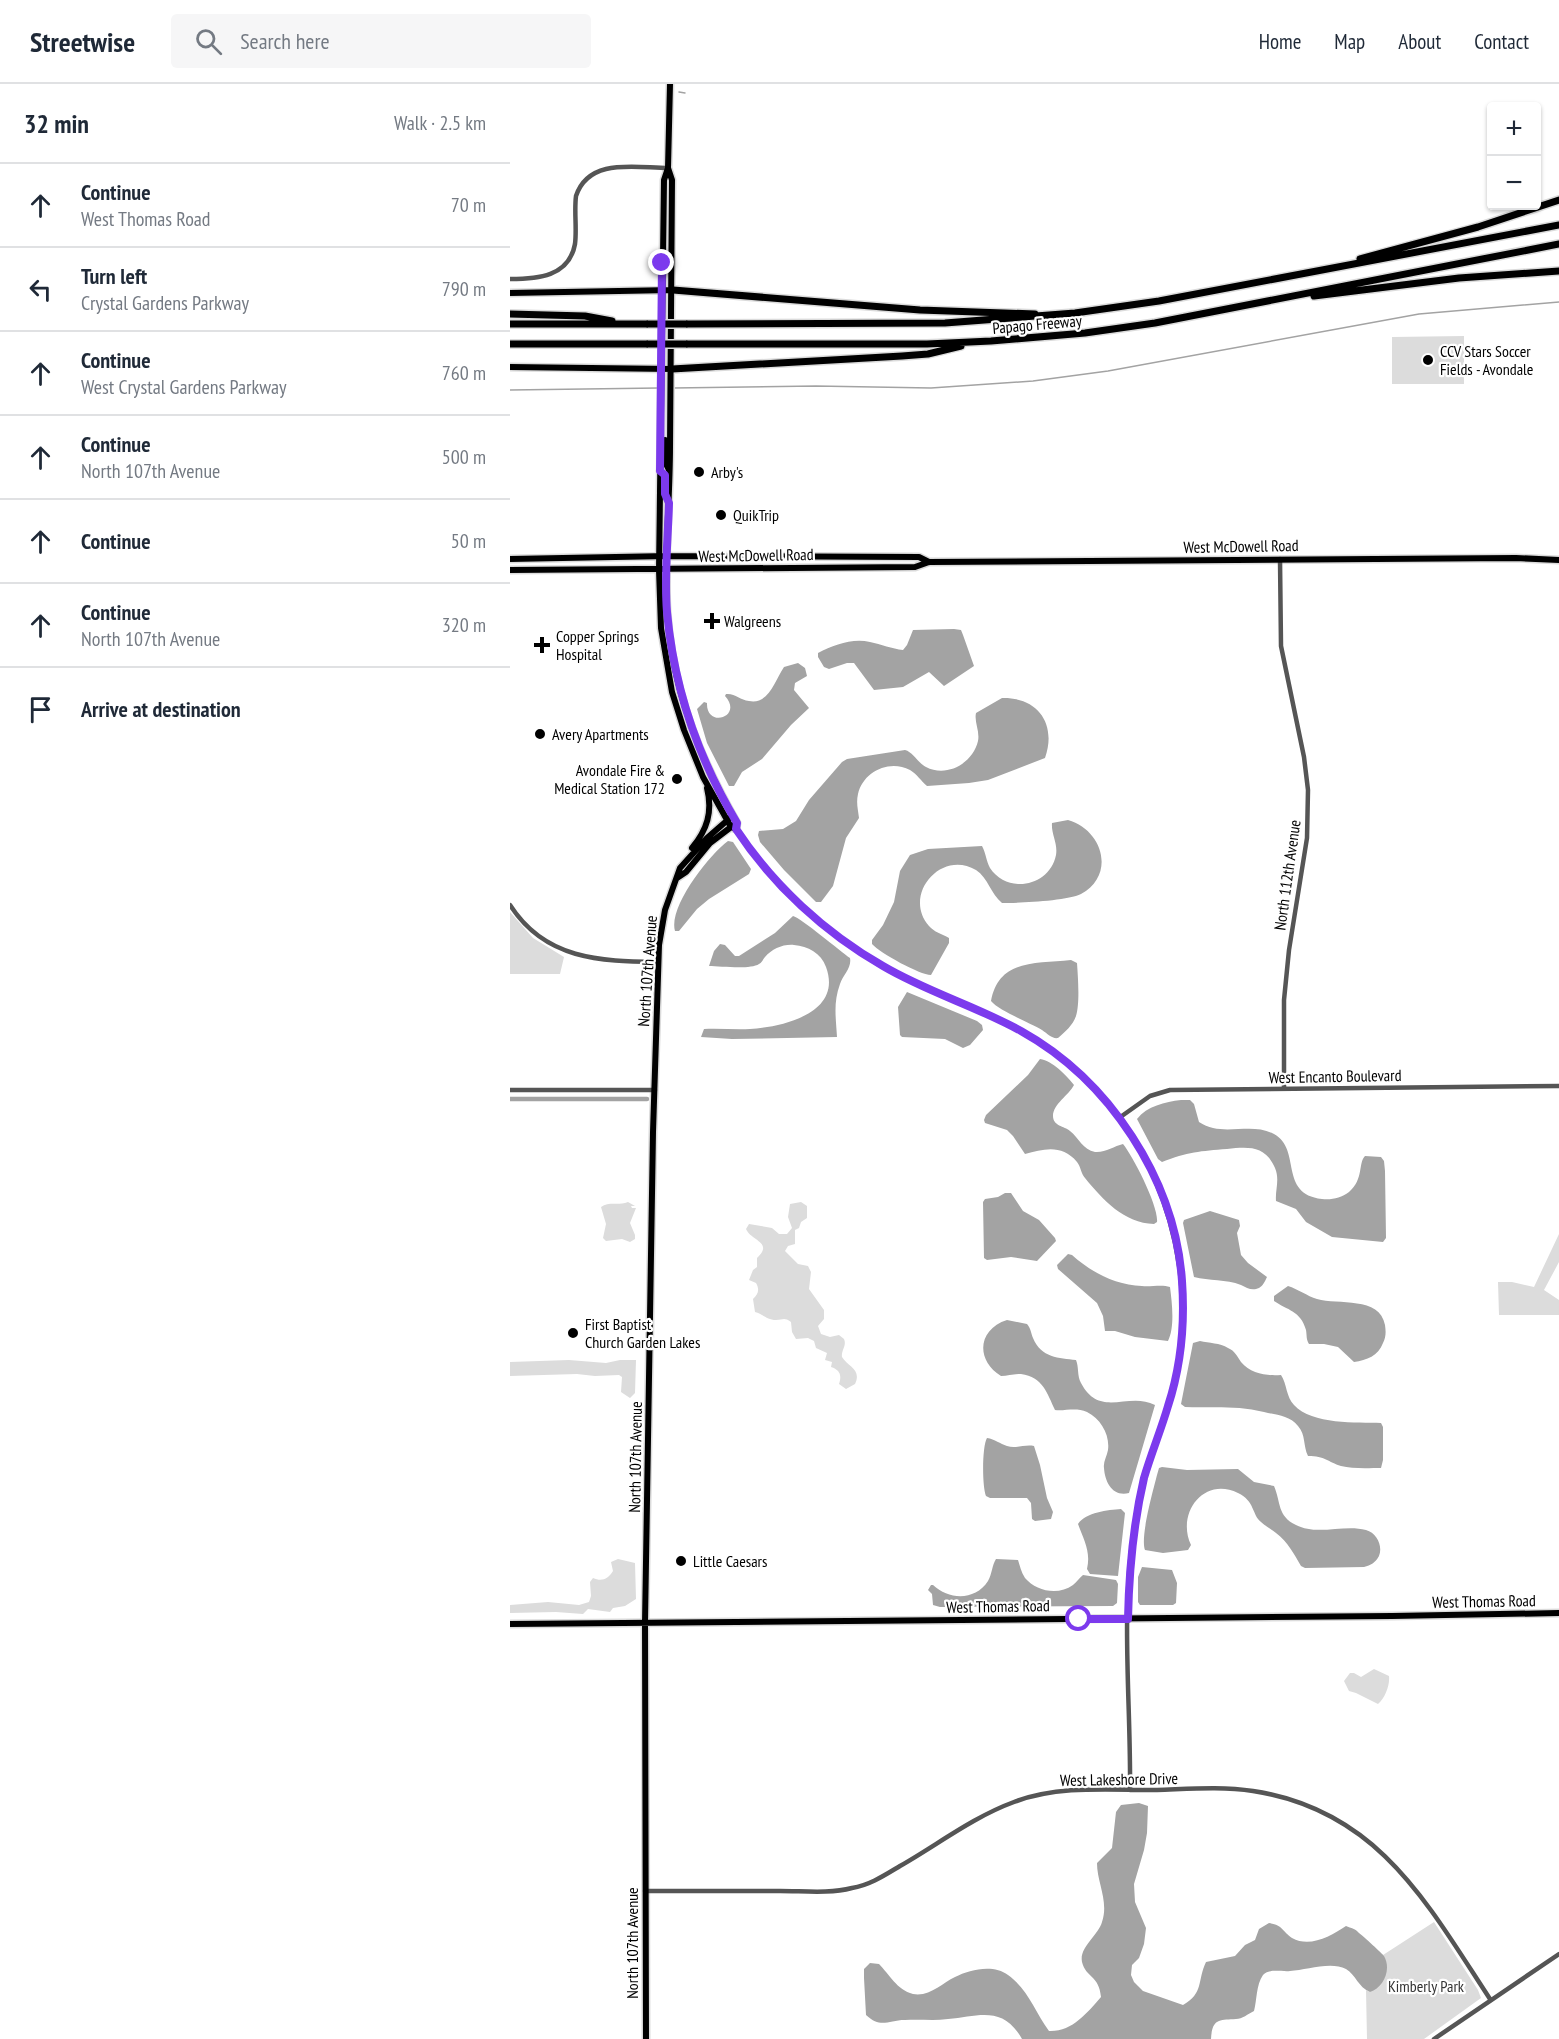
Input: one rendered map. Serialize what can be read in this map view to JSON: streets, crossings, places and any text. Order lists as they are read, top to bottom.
{
  "streets": {
    "highway": ["Papago Freeway"],
    "main road": ["West McDowell Road", "North 107th Avenue", "West Thomas Road"],
    "street": ["North 112th Avenue", "West Encanto Boulevard", "West Lakeshore Drive"]
  },
  "crossings": [
    ["West McDowell Road", "North 112th Avenue"],
    ["North 112th Avenue", "West Encanto Boulevard"],
    ["North 107th Avenue", "West Thomas Road"],
    ["North 107th Avenue", "West Lakeshore Drive"]
  ],
  "parks": ["Kimberly Park"],
  "places": {
    "other": [
      "CCV Stars Soccer Fields - Avondale",
      "Arby's",
      "QuikTrip",
      "Avery Apartments",
      "Avondale Fire & Medical Station 172",
      "First Baptist Church Garden Lakes",
      "Little Caesars"
    ],
    "health": ["Walgreens", "Copper Springs Hospital"]
  },
  "page": {
    "header": "Streetwise",
    "search": "Search here",
    "nav": [
      "Home",
      "Map",
      "About",
      "Contact"
    ],
    "heading": ["32 min", "Walk · 2.5 km"],
    "map_buttons": ["+", "−"],
    "list": [
      ["Continue", "West Thomas Road", "70 m"],
      ["Turn left", "Crystal Gardens Parkway", "790 m"],
      ["Continue", "West Crystal Gardens Parkway", "760 m"],
      ["Continue", "North 107th Avenue", "500 m"],
      ["Continue", "50 m"],
      ["Continue", "North 107th Avenue", "320 m"],
      "Arrive at destination"
    ]
  }
}
